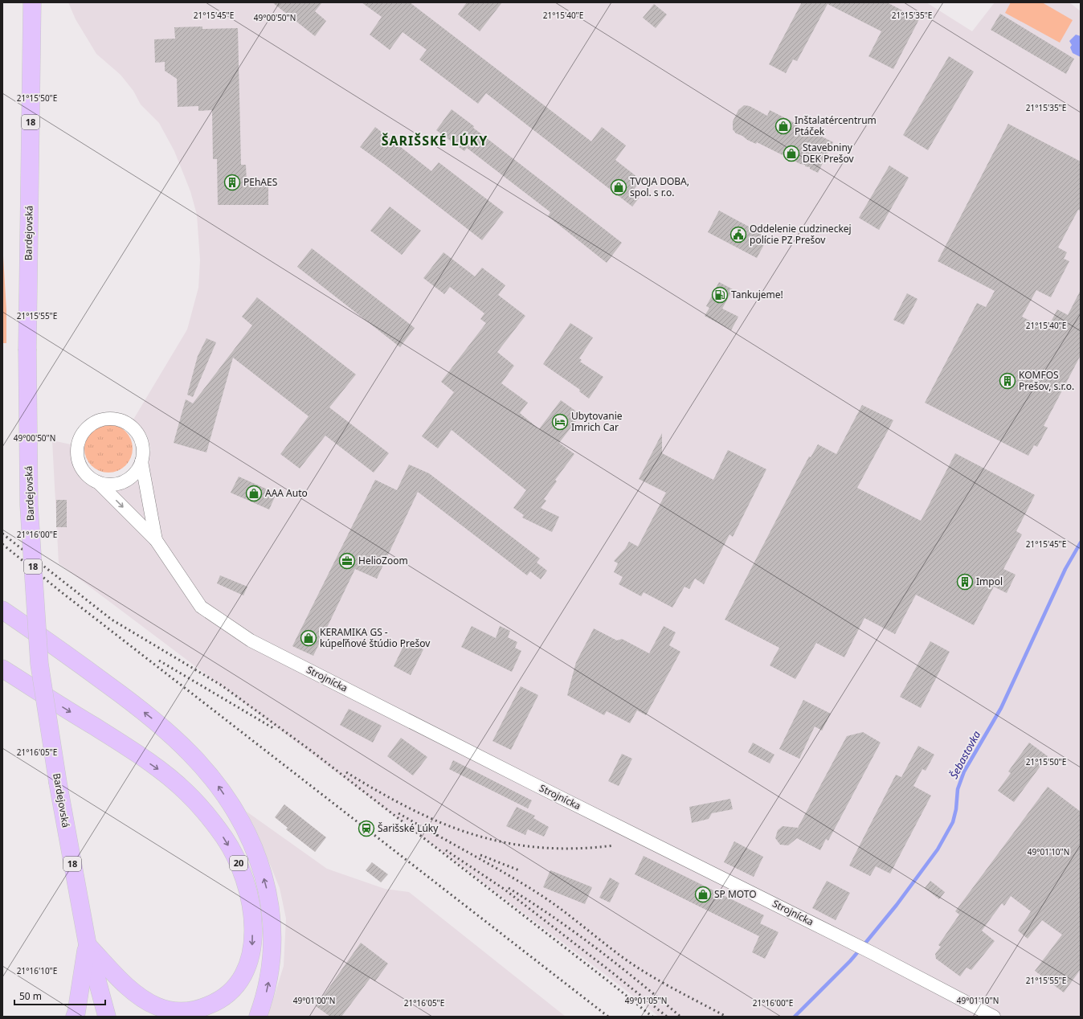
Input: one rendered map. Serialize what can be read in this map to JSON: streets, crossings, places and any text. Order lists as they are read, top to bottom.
{
  "streets": {
    "main road": ["18", "Bardejovská", "20"],
    "street": ["Strojnícka"]
  },
  "crossings": [
    ["Bardejovská", "20"]
  ],
  "districts": ["ŠARIŠSKÉ LÚKY"],
  "water": ["Šebastovka"],
  "places": {
    "shop": [
      "Inštalatércentrum Ptáček",
      "Stavebniny DEK Prešov",
      "TVOJA DOBA, spol. s r.o.",
      "AAA Auto",
      "KERAMIKA GS - kúpeľňové štúdio Prešov",
      "SP MOTO"
    ],
    "building": ["PEhAES", "KOMFOS Prešov, s.r.o.", "Impol"],
    "public building": ["Oddelenie cudzineckej polície PZ Prešov"],
    "fuel station": ["Tankujeme!"],
    "hotel": ["Ubytovanie Imrich Car"],
    "office": ["HelioZoom"],
    "station": ["Šarišské Lúky"]
  },
  "scale_bar": "50 m",
  "coordinates": [
    "21°15'35\"E",
    "21°15'45\"E",
    "21°15'40\"E",
    "49°00'50\"N",
    "21°15'50\"E",
    "21°15'55\"E",
    "21°16'00\"E",
    "21°16'05\"E",
    "49°01'10\"N",
    "21°16'10\"E",
    "49°01'00\"N",
    "49°01'05\"N"
  ]
}
